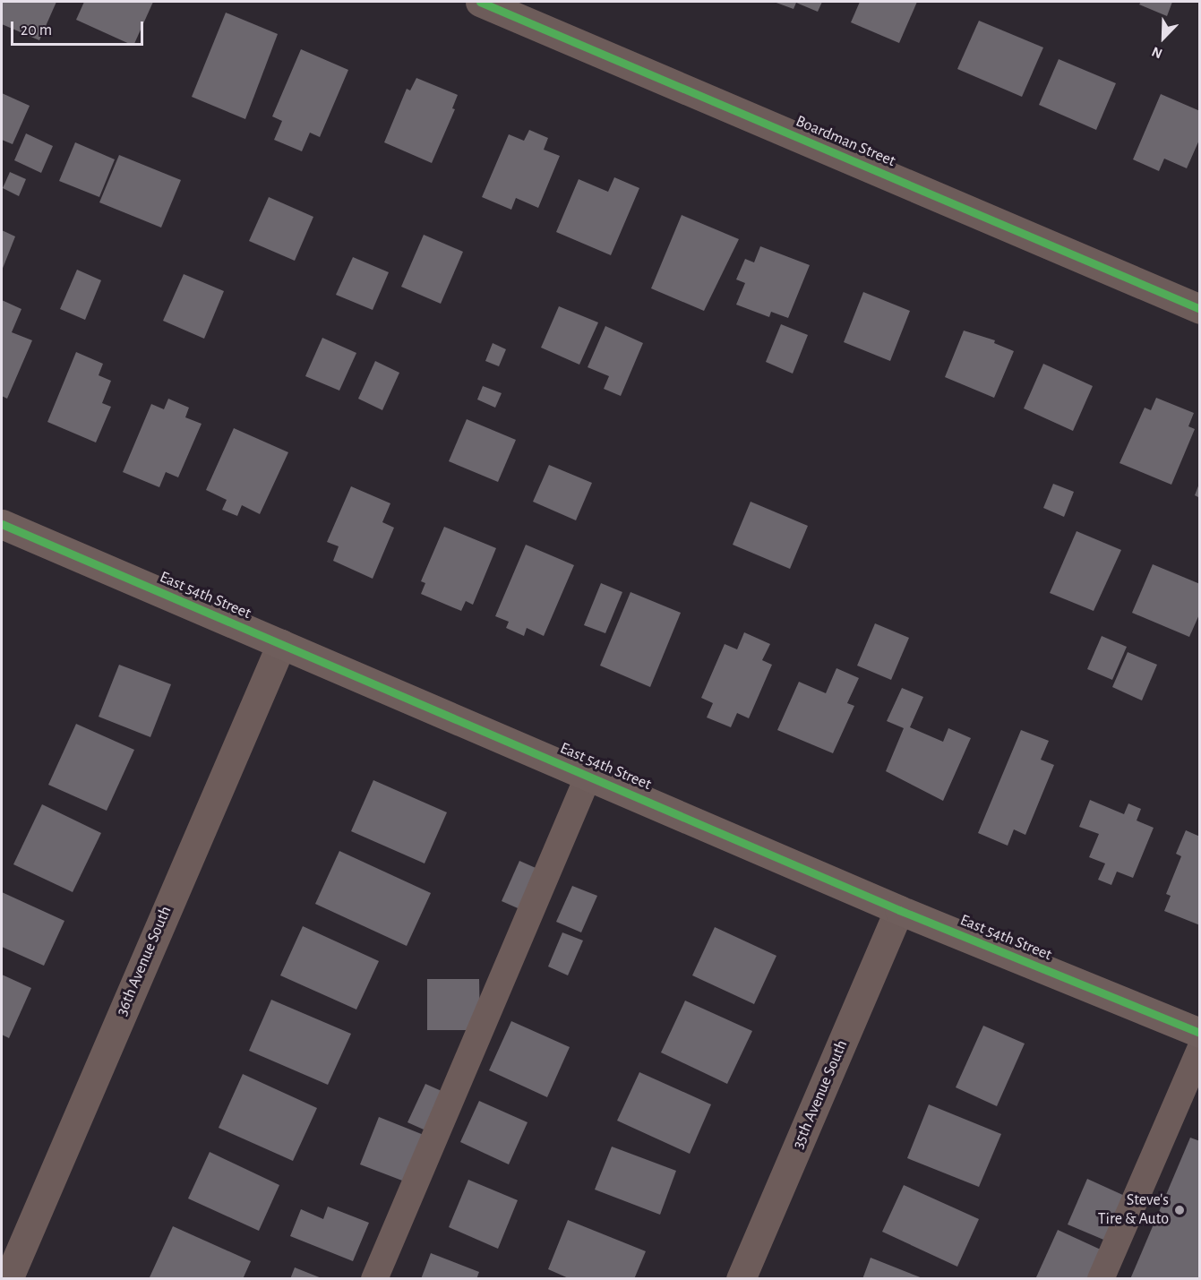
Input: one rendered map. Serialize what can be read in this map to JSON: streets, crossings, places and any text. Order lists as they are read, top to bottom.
{
  "streets": {
    "street": [
      "Boardman Street",
      "East 54th Street",
      "36th Avenue South",
      "35th Avenue South"
    ]
  },
  "crossings": [
    ["East 54th Street", "36th Avenue South"],
    ["East 54th Street", "35th Avenue South"]
  ],
  "places": ["Steve's Tire & Auto"],
  "scale_bar": "20 m",
  "north": "bottom left"
}
